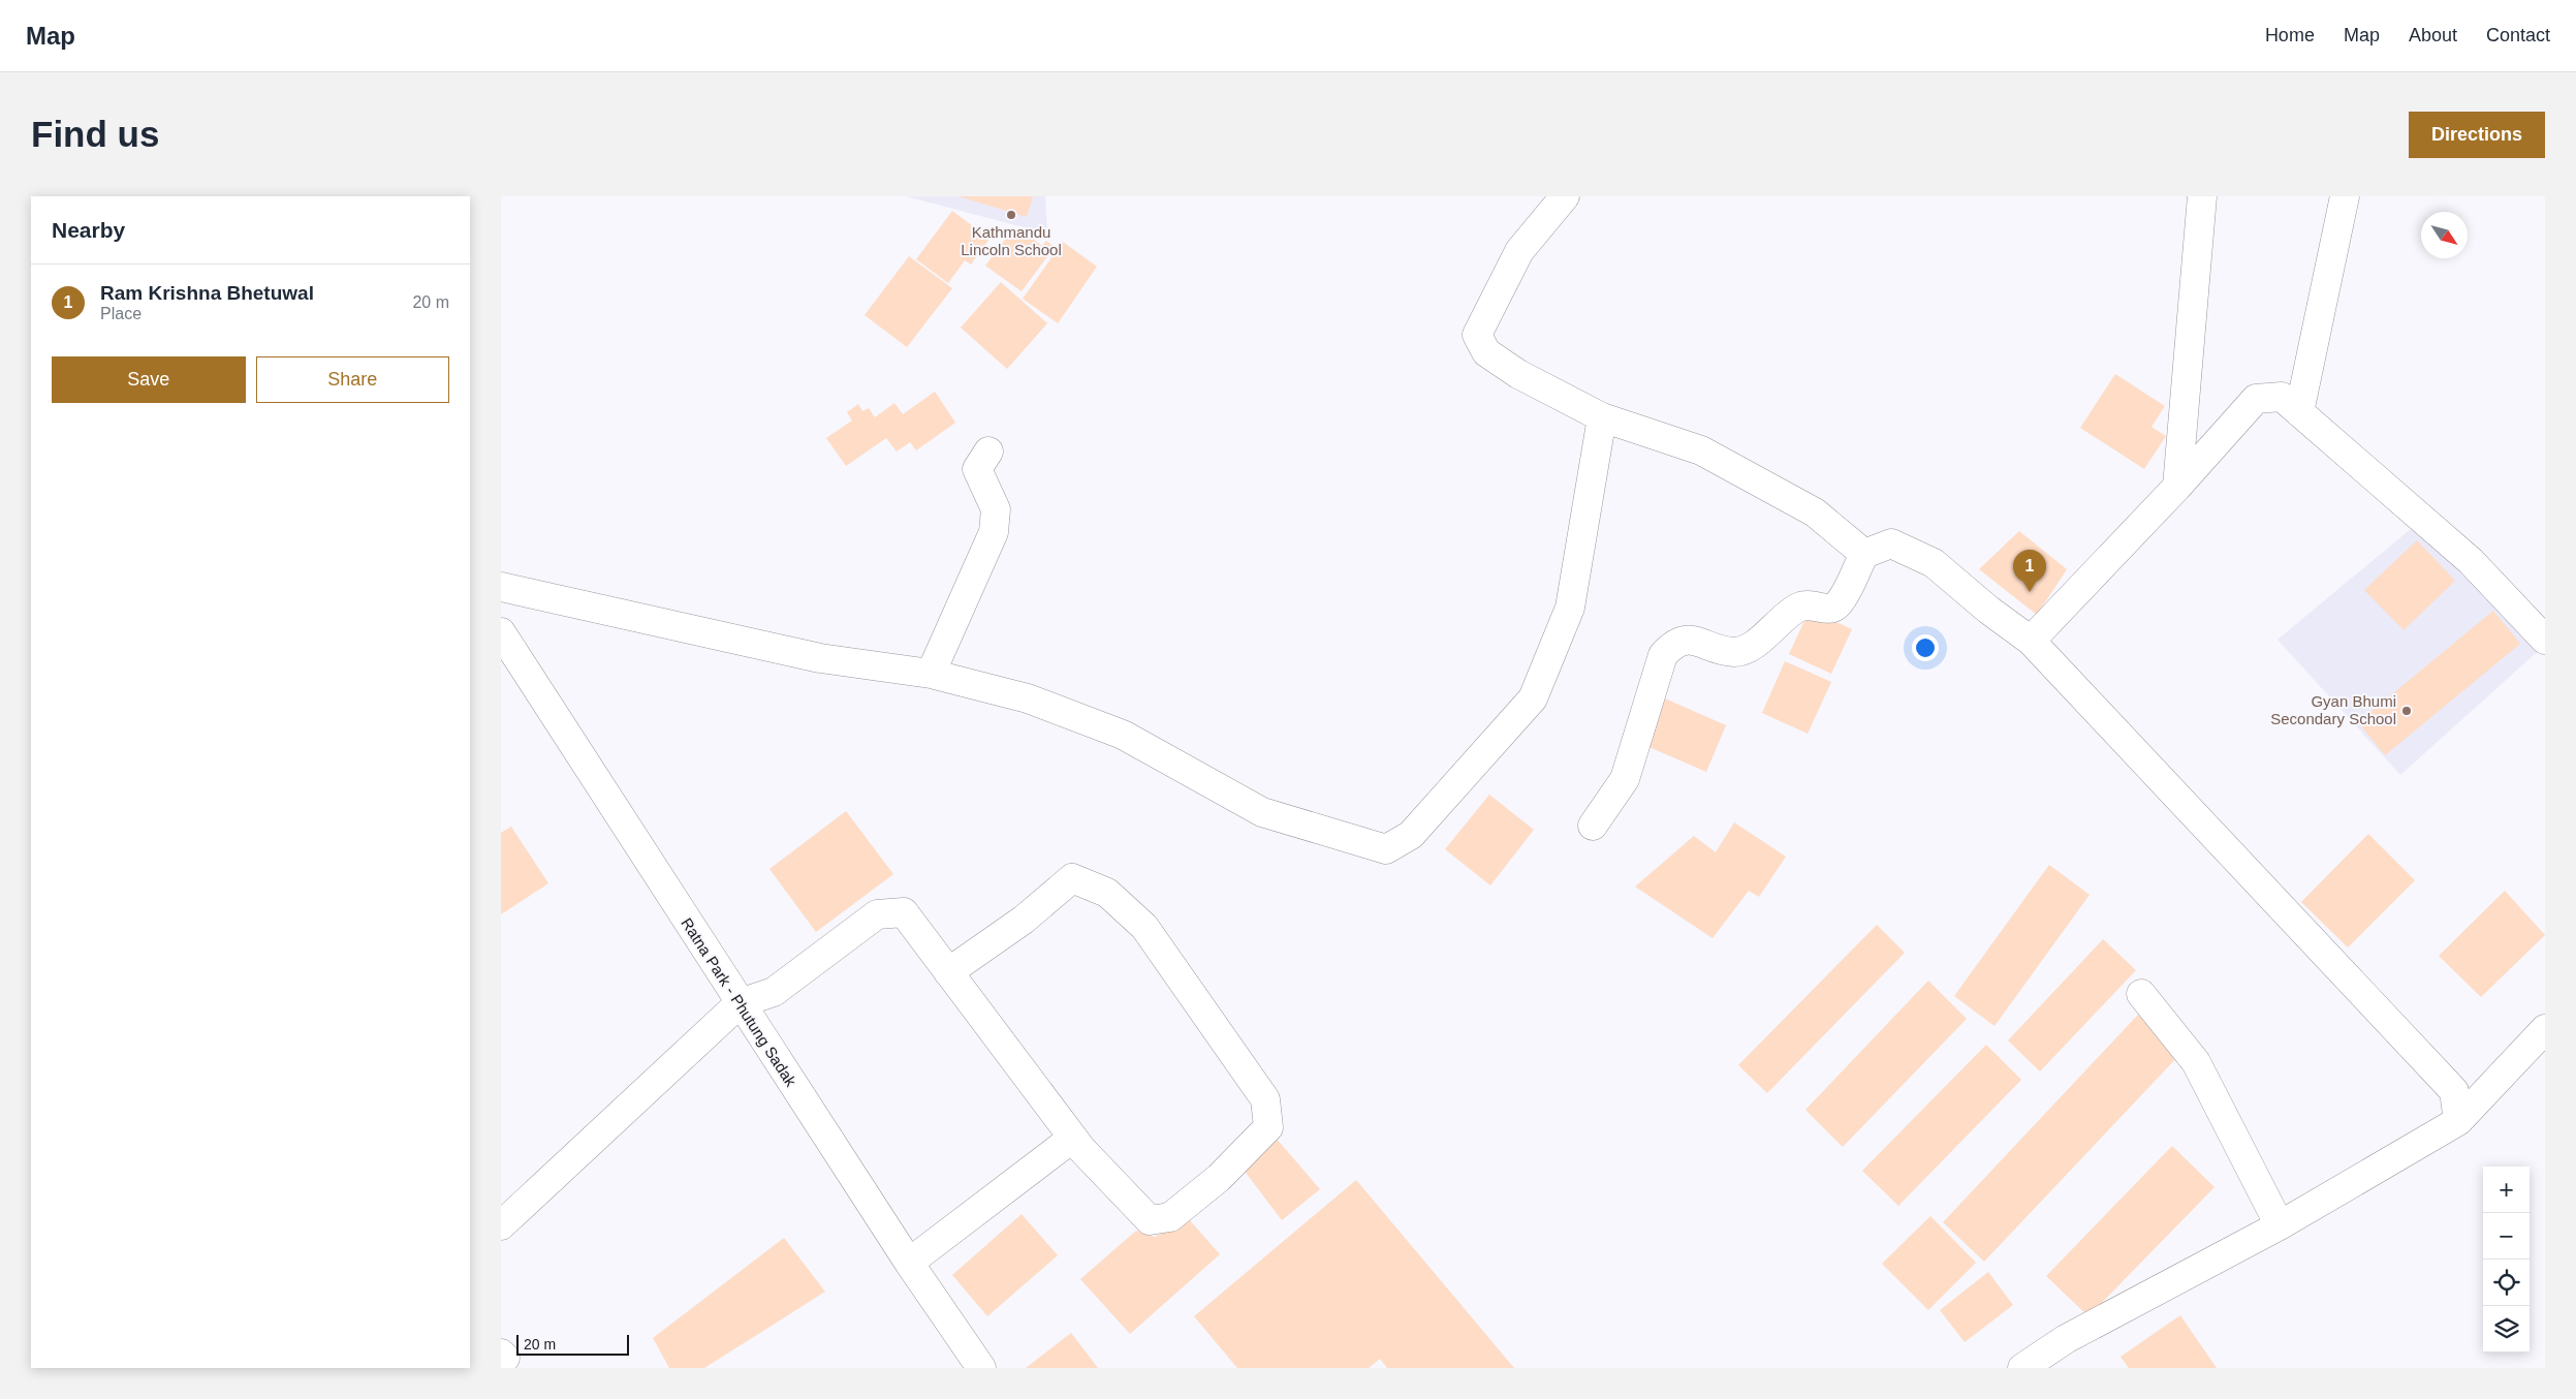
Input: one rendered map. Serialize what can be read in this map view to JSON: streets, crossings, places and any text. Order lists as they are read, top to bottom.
{
  "streets": {
    "street": ["Ratna Park - Phutung Sadak"]
  },
  "places": ["Kathmandu Lincoln School", "Gyan Bhumi Secondary School"],
  "scale_bar": "20 m",
  "north": "bottom right",
  "page": {
    "header": "Map",
    "nav": [
      "Home",
      "Map",
      "About",
      "Contact"
    ],
    "buttons": [
      "Directions",
      ["Save", "Share"]
    ],
    "title": "Find us",
    "heading": "Nearby",
    "list": [
      {
        "mark": "1",
        "name": "Ram Krishna Bhetuwal",
        "note": "Place",
        "value": "20 m"
      }
    ],
    "pins": "1",
    "map_buttons": ["+", "−"],
    "scale": "20 m"
  }
}
